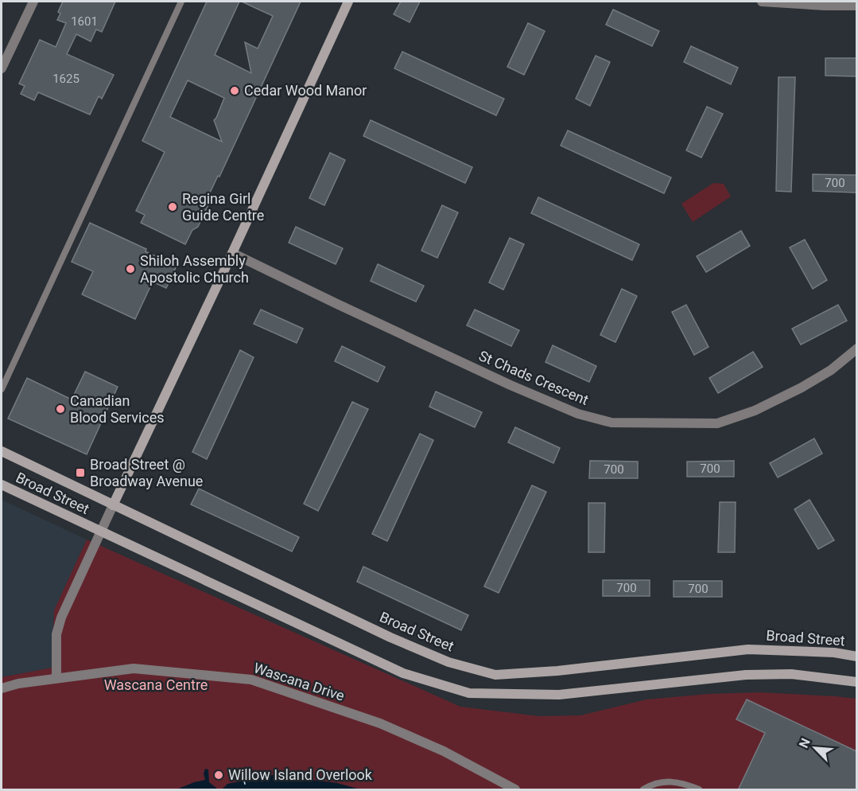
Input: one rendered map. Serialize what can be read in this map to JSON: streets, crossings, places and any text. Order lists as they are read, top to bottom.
{
  "streets": {
    "main road": ["Broad Street"],
    "street": ["St Chads Crescent", "Wascana Drive"]
  },
  "parks": ["Wascana Centre"],
  "places": {
    "other": [
      "Cedar Wood Manor",
      "Regina Girl Guide Centre",
      "Shiloh Assembly Apostolic Church",
      "Canadian Blood Services",
      "Willow Island Overlook"
    ],
    "transit": ["Broad Street @ Broadway Avenue"]
  },
  "house_numbers": [
    "1601",
    "1625",
    "700",
    "700",
    "700",
    "700",
    "700"
  ],
  "north": "top left"
}
